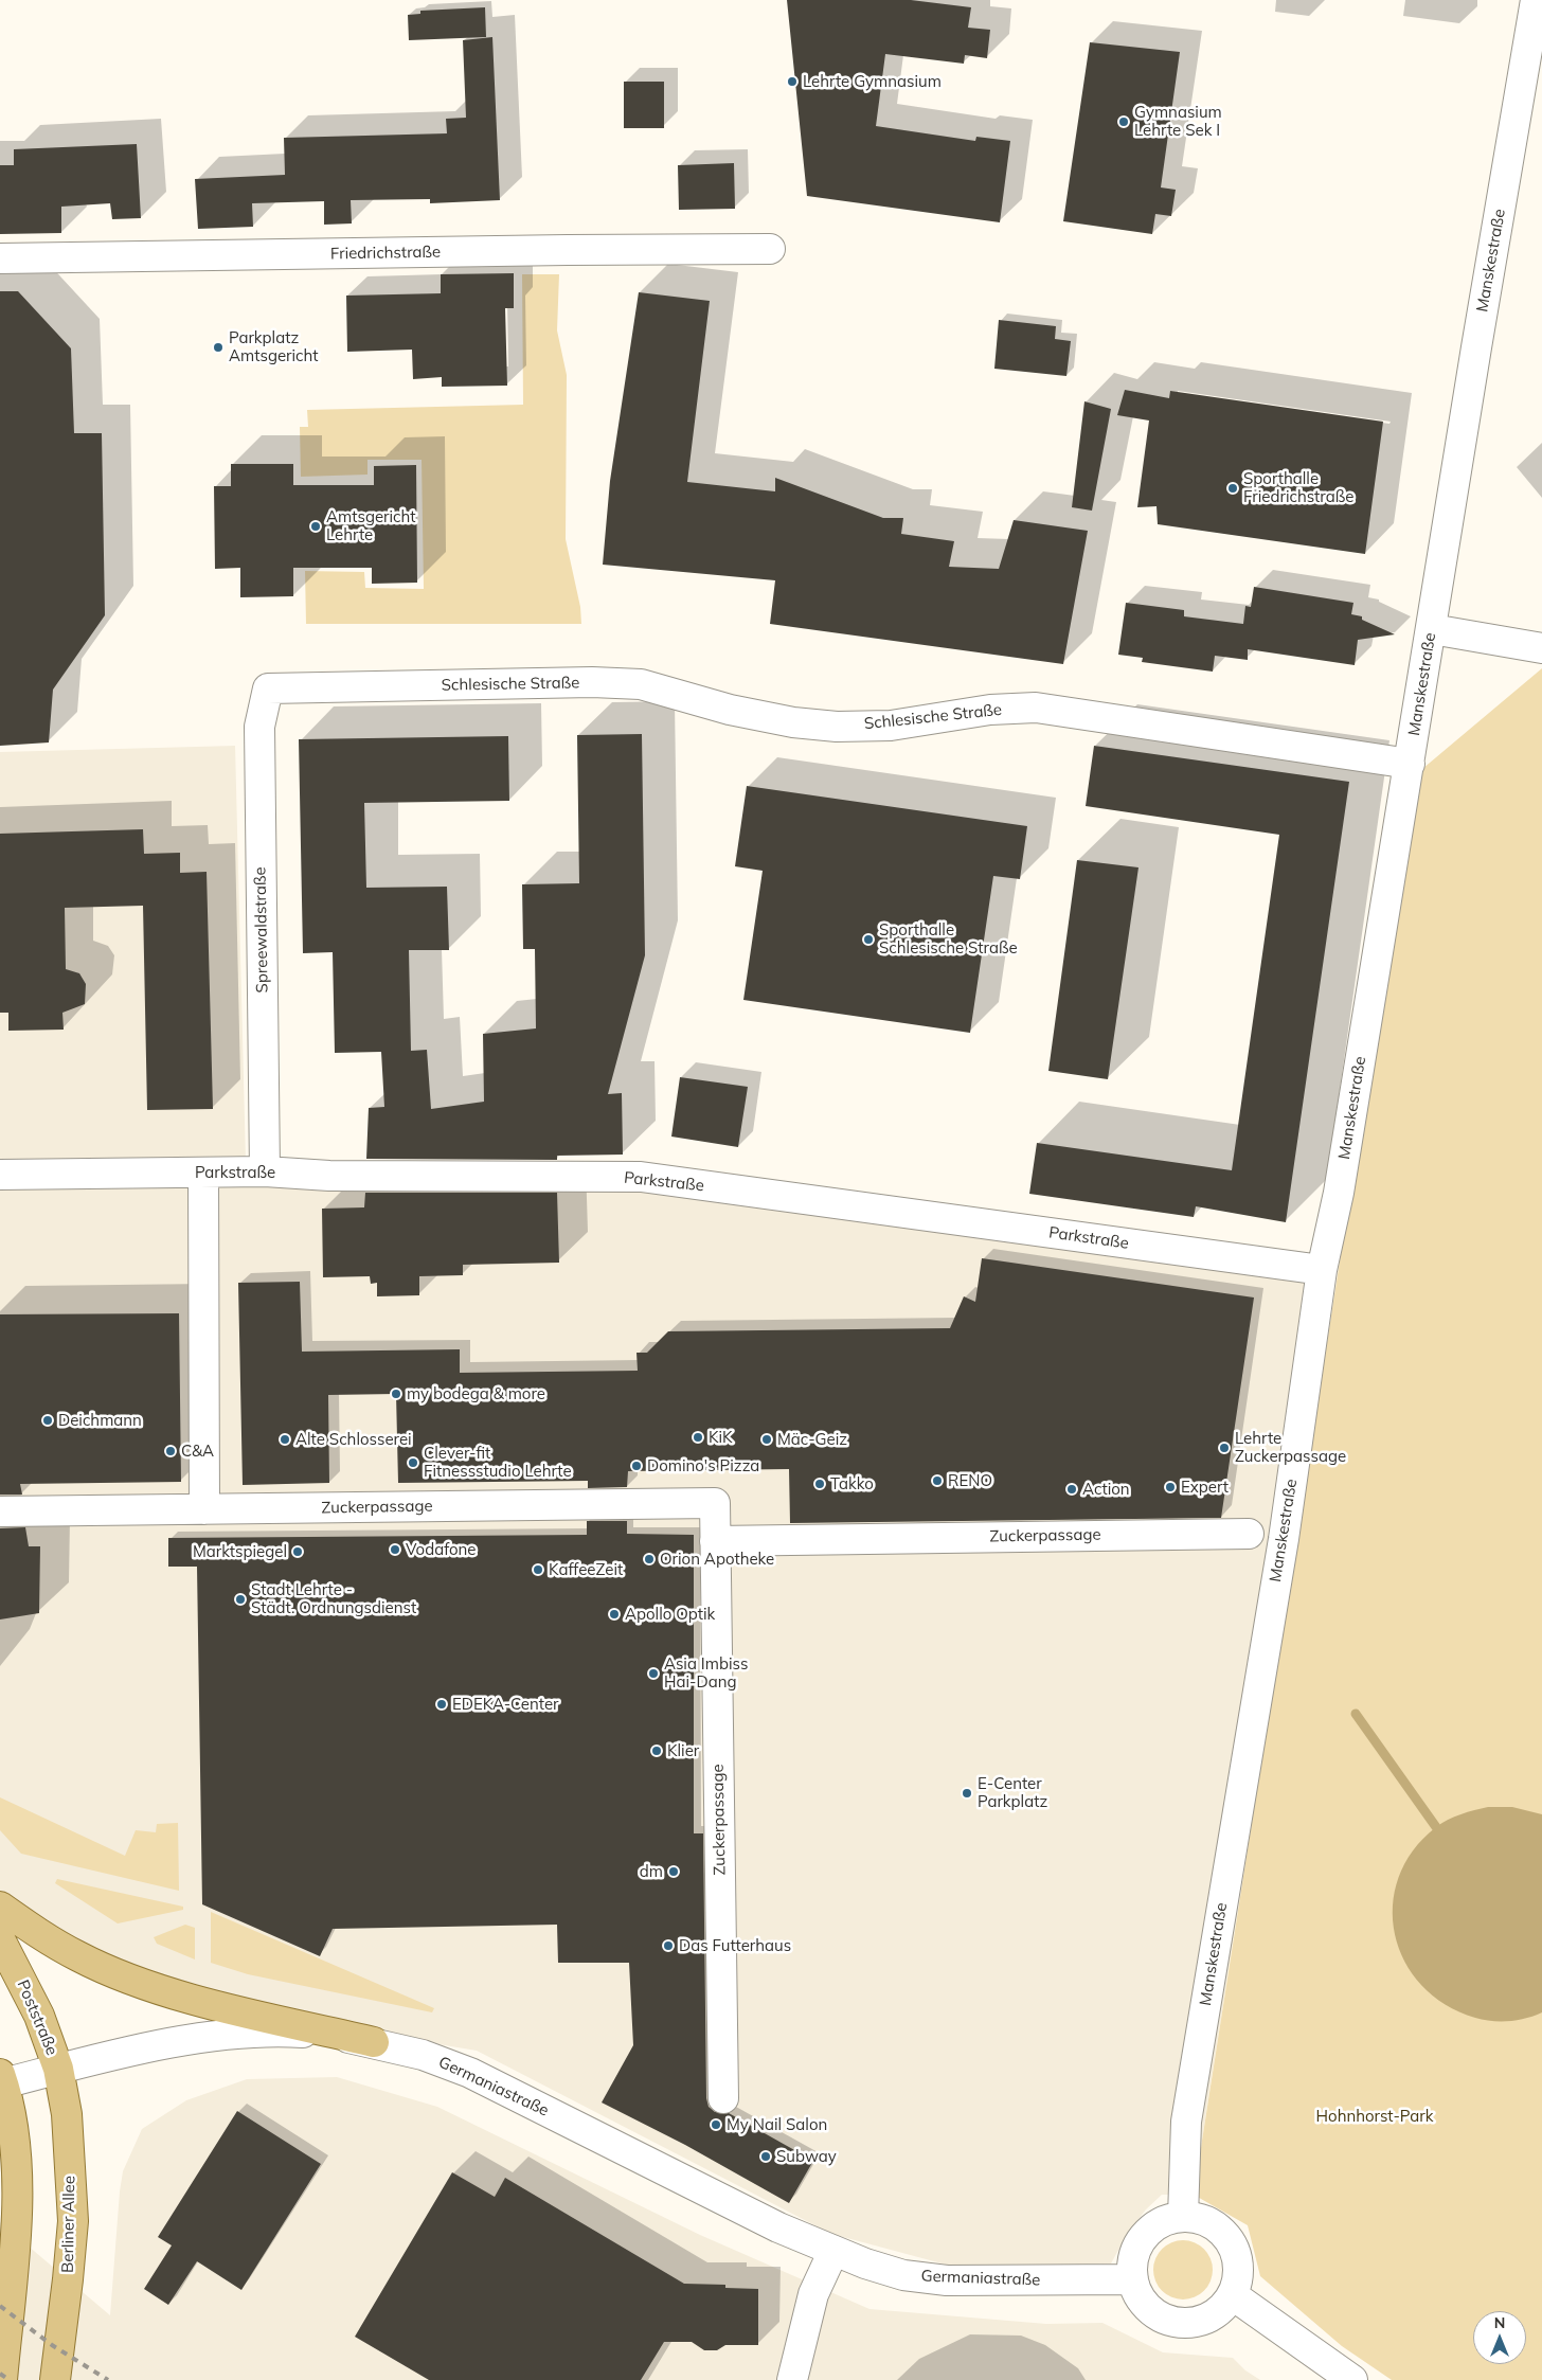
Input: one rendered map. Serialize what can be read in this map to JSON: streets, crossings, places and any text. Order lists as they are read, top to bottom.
{
  "streets": {
    "main road": ["Poststraße", "Berliner Allee"],
    "street": [
      "Friedrichstraße",
      "Manskestraße",
      "Schlesische Straße",
      "Spreewaldstraße",
      "Parkstraße",
      "Zuckerpassage",
      "Germaniastraße"
    ]
  },
  "crossings": [
    ["Manskestraße", "Schlesische Straße"],
    ["Manskestraße", "Parkstraße"],
    ["Manskestraße", "Germaniastraße"],
    ["Schlesische Straße", "Spreewaldstraße"],
    ["Spreewaldstraße", "Parkstraße"],
    ["Poststraße", "Germaniastraße"],
    ["Poststraße", "Berliner Allee"],
    ["Germaniastraße", "Berliner Allee"]
  ],
  "parks": ["Hohnhorst-Park"],
  "places": [
    "Lehrte Gymnasium",
    "Gymnasium Lehrte Sek I",
    "Parkplatz Amtsgericht",
    "Sporthalle Friedrichstraße",
    "Amtsgericht Lehrte",
    "Sporthalle Schlesische Straße",
    "my bodega & more",
    "Deichmann",
    "KiK",
    "Alte Schlosserei",
    "Mäc-Geiz",
    "Lehrte Zuckerpassage",
    "C&A",
    "Clever-fit Fitnessstudio Lehrte",
    "Domino's Pizza",
    "RENO",
    "Takko",
    "Expert",
    "Action",
    "Vodafone",
    "Marktspiegel",
    "Orion Apotheke",
    "KaffeeZeit",
    "Stadt Lehrte - Städt. Ordnungsdienst",
    "Apollo Optik",
    "Asia Imbiss Hai-Dang",
    "EDEKA-Center",
    "Klier",
    "E-Center Parkplatz",
    "dm",
    "Das Futterhaus",
    "My Nail Salon",
    "Subway"
  ],
  "north": "top"
}
